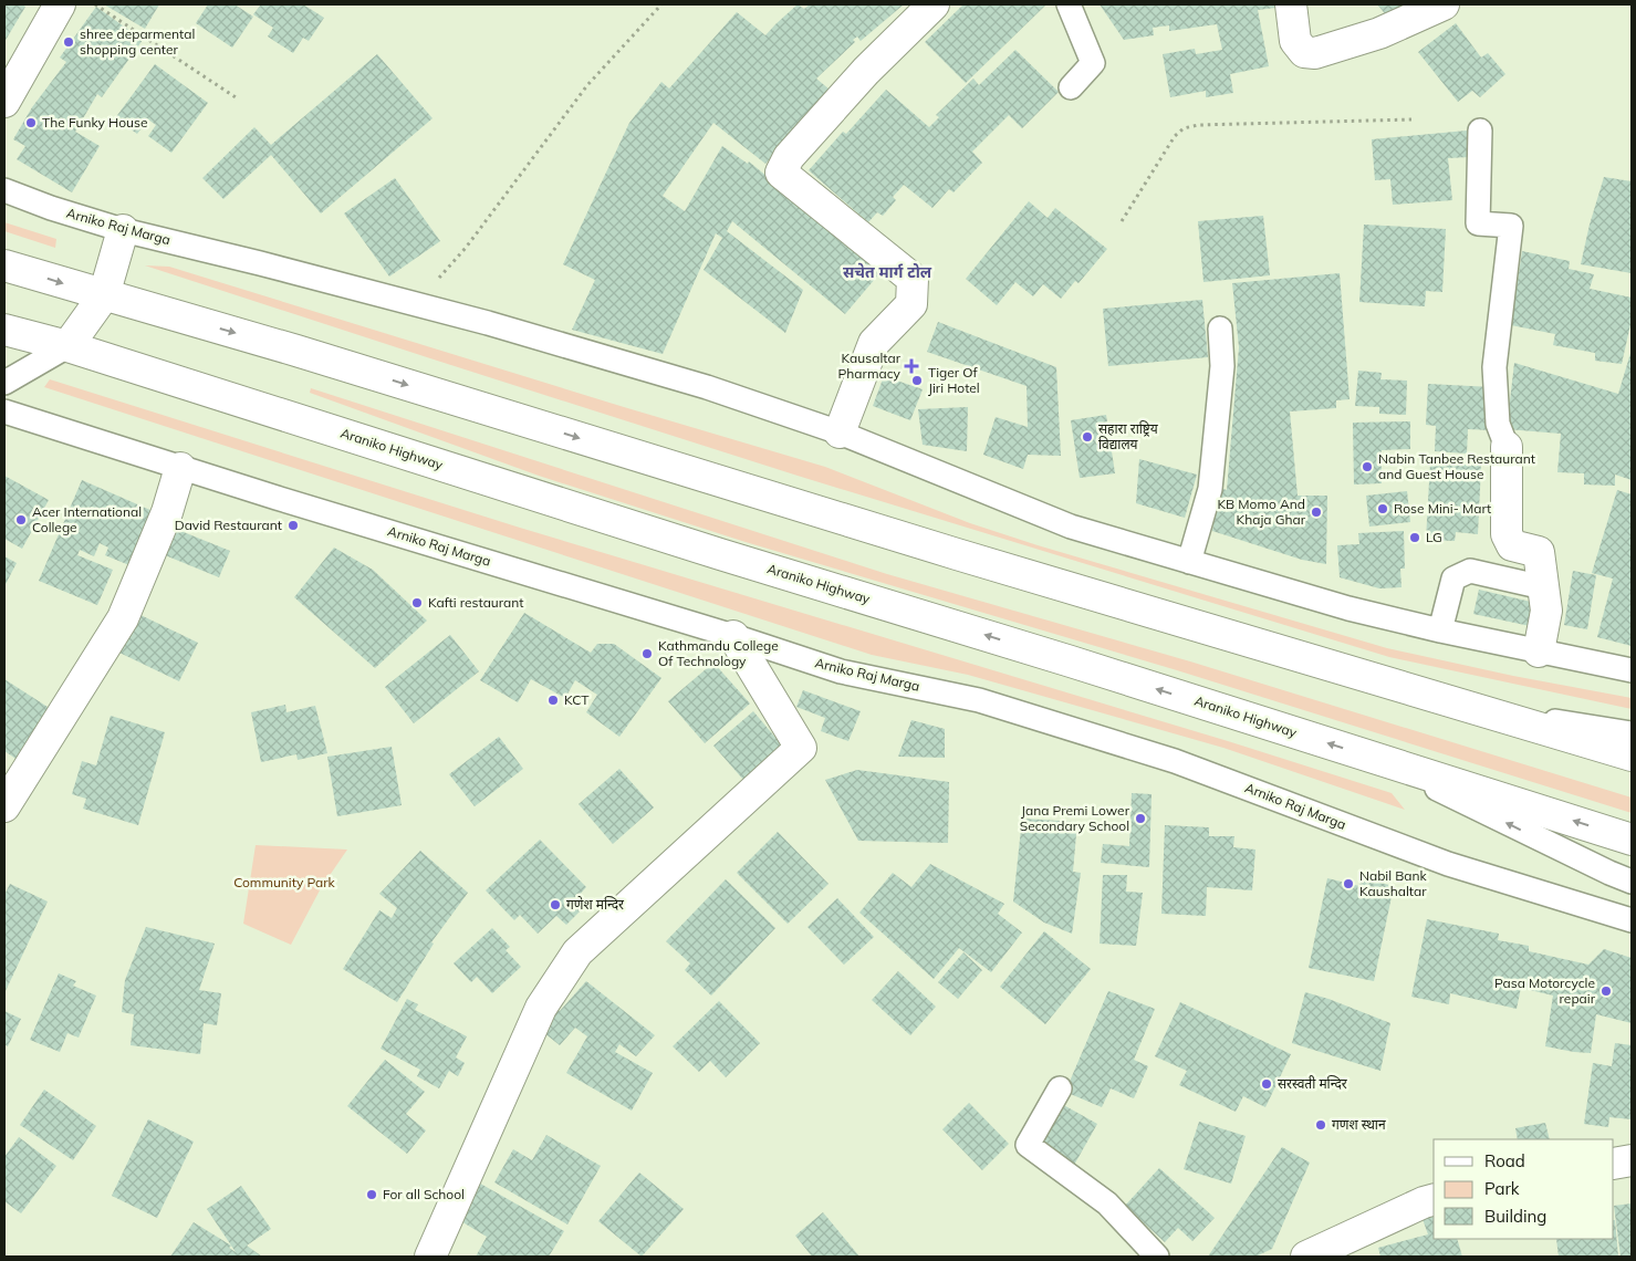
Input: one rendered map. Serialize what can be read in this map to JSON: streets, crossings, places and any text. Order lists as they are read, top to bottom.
{
  "streets": {
    "main road": ["Araniko Highway"],
    "lane": ["Arniko Raj Marga"]
  },
  "districts": ["सचेत मार्ग टोल"],
  "parks": ["Community Park"],
  "places": {
    "other": [
      "shree deparmental shopping center",
      "The Funky House",
      "Tiger Of Jiri Hotel",
      "सहारा राष्ट्रिय विद्यालय",
      "Nabin Tanbee Restaurant and Guest House",
      "Rose Mini- Mart",
      "KB Momo And Khaja Ghar",
      "Acer International College",
      "David Restaurant",
      "LG",
      "Kafti restaurant",
      "Kathmandu College Of Technology",
      "KCT",
      "Jana Premi Lower Secondary School",
      "Nabil Bank Kaushaltar",
      "गणेश मन्दिर",
      "Pasa Motorcycle repair",
      "सरस्वती मन्दिर",
      "गणश स्थान",
      "For all School"
    ],
    "health": ["Kausaltar Pharmacy"]
  },
  "legend": ["Road", "Park", "Building"]
}
